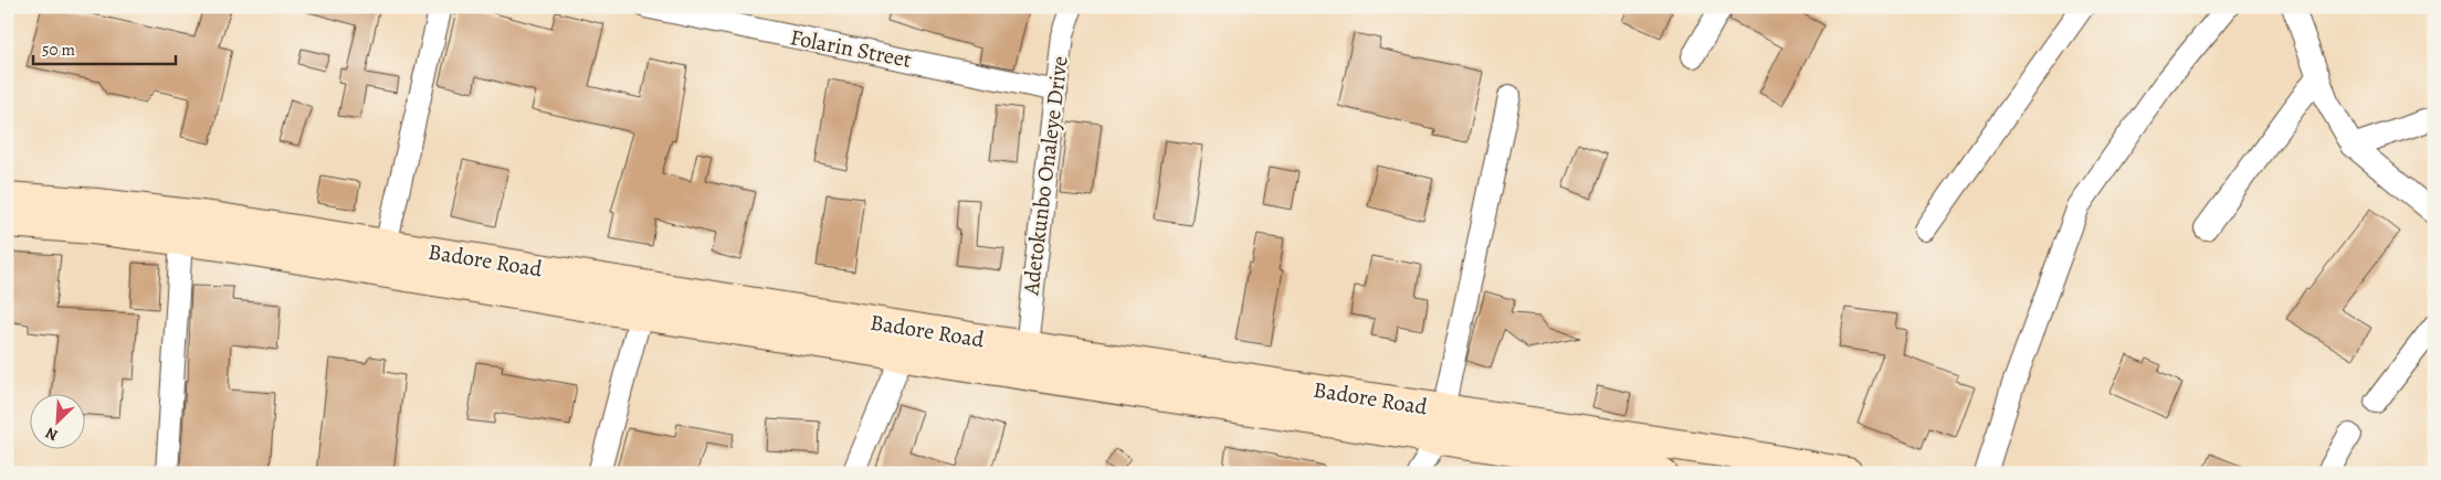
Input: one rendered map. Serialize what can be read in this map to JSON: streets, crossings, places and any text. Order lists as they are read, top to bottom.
{
  "streets": {
    "main road": ["Badore Road"],
    "street": ["Folarin Street", "Adetokunbo Onaleye Drive"]
  },
  "crossings": [
    ["Folarin Street", "Adetokunbo Onaleye Drive"],
    ["Adetokunbo Onaleye Drive", "Badore Road"]
  ],
  "scale_bar": "50 m",
  "north": "bottom left"
}
